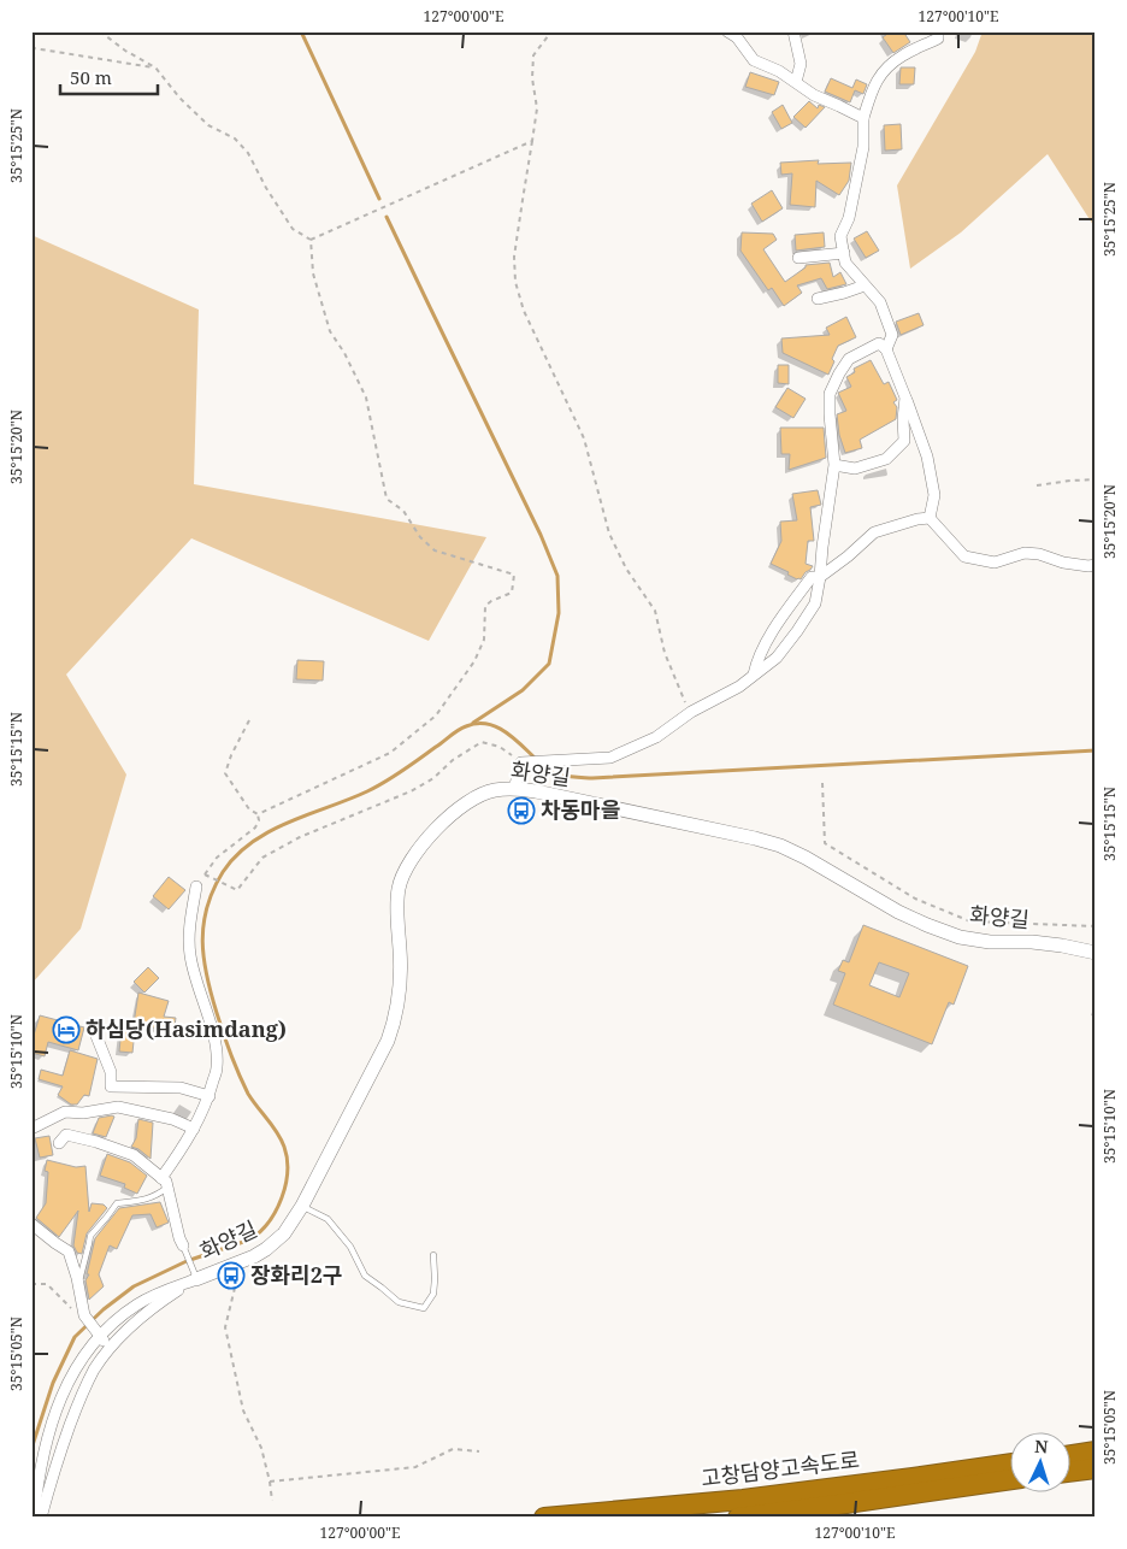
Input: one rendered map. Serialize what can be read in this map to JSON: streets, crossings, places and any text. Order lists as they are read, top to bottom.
{
  "streets": {
    "highway": ["고창담양고속도로"],
    "street": ["화양길"]
  },
  "places": {
    "bus stop": ["차동마을", "장화리2구"],
    "hotel": ["하심당(Hasimdang)"]
  },
  "scale_bar": "50 m",
  "north": "top",
  "coordinates": [
    "127°00'00\"E",
    "127°00'10\"E",
    "35°15'25\"N",
    "35°15'20\"N",
    "35°15'15\"N",
    "35°15'10\"N",
    "35°15'05\"N"
  ]
}
